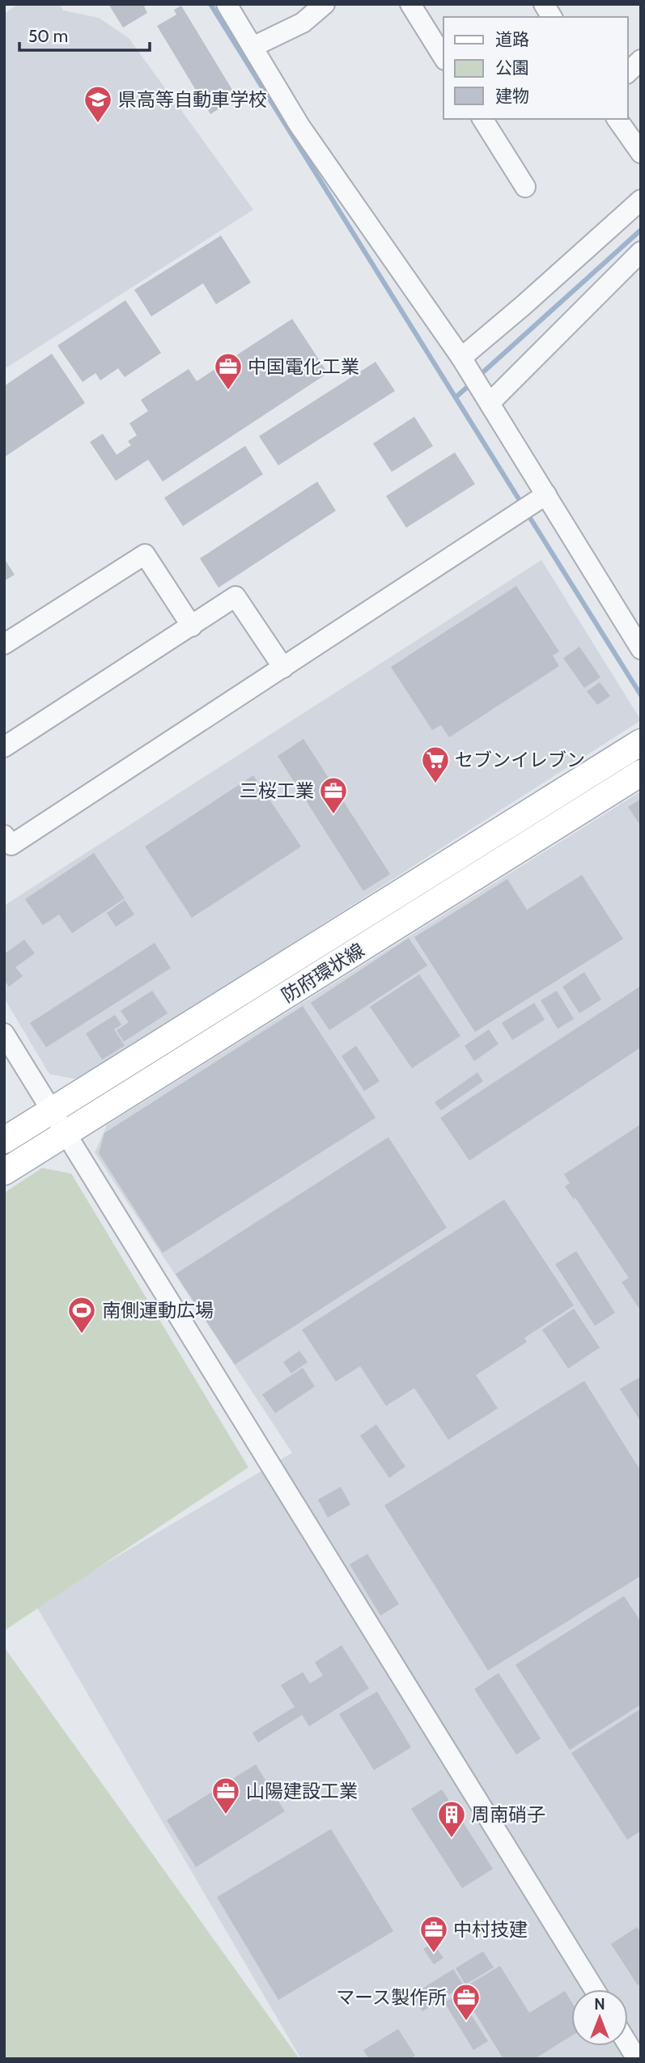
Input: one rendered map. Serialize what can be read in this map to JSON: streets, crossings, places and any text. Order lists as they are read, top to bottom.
{
  "streets": {
    "main road": ["防府環状線"]
  },
  "places": {
    "school or university": ["県高等自動車学校"],
    "office": [
      "中国電化工業",
      "三桜工業",
      "山陽建設工業",
      "中村技建",
      "マース製作所"
    ],
    "supermarket": ["セブンイレブン"],
    "sports": ["南側運動広場"],
    "building": ["周南硝子"]
  },
  "legend": ["道路", "公園", "建物"],
  "scale_bar": "50 m",
  "north": "top"
}
